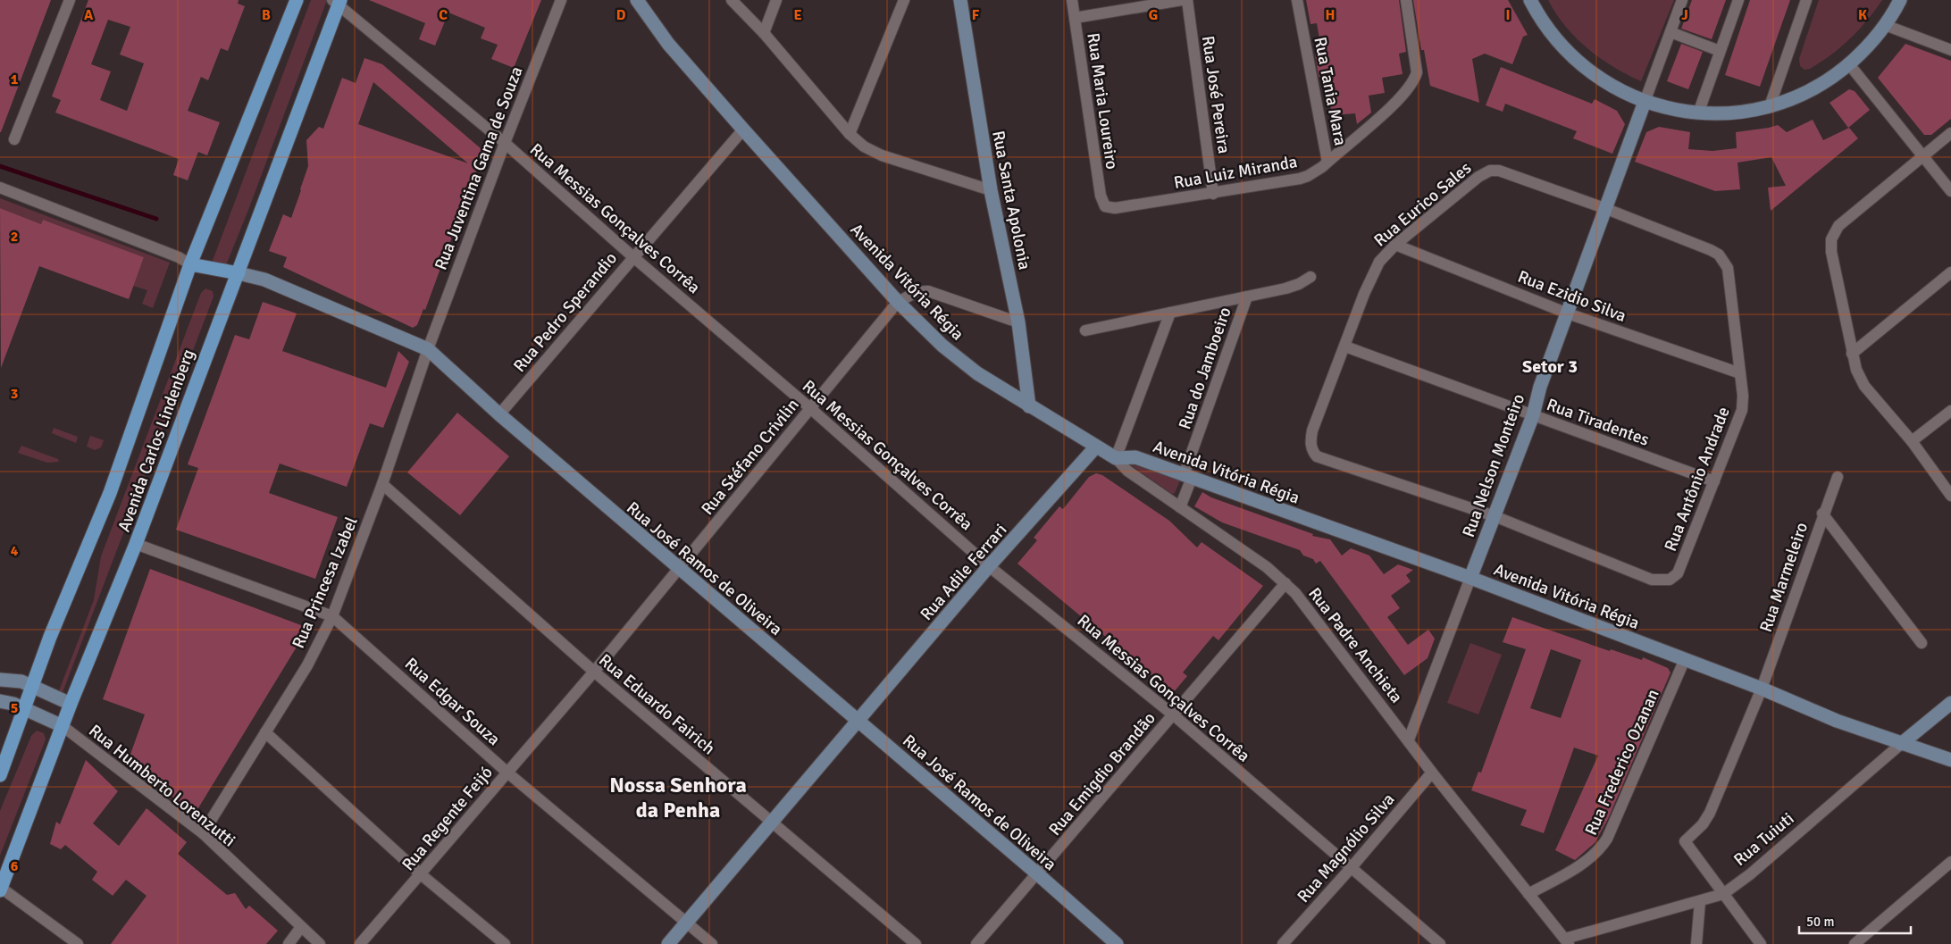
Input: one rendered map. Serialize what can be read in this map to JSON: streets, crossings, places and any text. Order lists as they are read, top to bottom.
{
  "streets": {
    "main road": ["Avenida Carlos Lindenberg"],
    "street": [
      "Rua Tania Mara",
      "Rua José Pereira",
      "Rua Maria Loureiro",
      "Rua Juventina Gama de Souza",
      "Rua Luiz Miranda",
      "Rua Santa Apolonia",
      "Rua Eurico Sales",
      "Rua Messias Gonçalves Corrêa",
      "Avenida Vitória Régia",
      "Rua Ezidio Silva",
      "Rua Pedro Sperandio",
      "Rua do Jamboeiro",
      "Rua Tiradentes",
      "Rua Stéfano Crivilin",
      "Rua Nelson Monteiro",
      "Rua Antônio Andrade",
      "Rua José Ramos de Oliveira",
      "Rua Adile Ferrari",
      "Rua Marmeleiro",
      "Rua Princesa Izabel",
      "Rua Padre Anchieta",
      "Rua Edgar Souza",
      "Rua Eduardo Fairich",
      "Rua Frederico Ozanan",
      "Rua Emigdio Brandão",
      "Rua Humberto Lorenzutti",
      "Rua Regente Feijó",
      "Rua Tuiuti",
      "Rua Magnólio Silva"
    ]
  },
  "crossings": [
    ["Rua Tania Mara", "Rua Luiz Miranda"],
    ["Rua José Pereira", "Rua Luiz Miranda"],
    ["Rua Maria Loureiro", "Rua Luiz Miranda"],
    ["Rua Juventina Gama de Souza", "Rua Messias Gonçalves Corrêa"],
    ["Rua Juventina Gama de Souza", "Rua José Ramos de Oliveira"],
    ["Rua Juventina Gama de Souza", "Rua Princesa Izabel"],
    ["Rua Santa Apolonia", "Avenida Vitória Régia"],
    ["Rua Eurico Sales", "Rua Ezidio Silva"],
    ["Rua Eurico Sales", "Rua Tiradentes"],
    ["Rua Eurico Sales", "Rua Nelson Monteiro"],
    ["Rua Eurico Sales", "Rua Antônio Andrade"],
    ["Rua Messias Gonçalves Corrêa", "Rua Pedro Sperandio"],
    ["Rua Messias Gonçalves Corrêa", "Avenida Carlos Lindenberg"],
    ["Rua Messias Gonçalves Corrêa", "Rua Stéfano Crivilin"],
    ["Rua Messias Gonçalves Corrêa", "Rua Adile Ferrari"],
    ["Rua Messias Gonçalves Corrêa", "Rua Emigdio Brandão"],
    ["Rua Messias Gonçalves Corrêa", "Rua Magnólio Silva"],
    ["Avenida Vitória Régia", "Rua Pedro Sperandio"],
    ["Avenida Vitória Régia", "Rua do Jamboeiro"],
    ["Avenida Vitória Régia", "Rua Stéfano Crivilin"],
    ["Avenida Vitória Régia", "Rua Nelson Monteiro"],
    ["Avenida Vitória Régia", "Rua Adile Ferrari"],
    ["Avenida Vitória Régia", "Rua Marmeleiro"],
    ["Avenida Vitória Régia", "Rua Padre Anchieta"],
    ["Avenida Vitória Régia", "Rua Frederico Ozanan"],
    ["Avenida Vitória Régia", "Rua Tuiuti"],
    ["Rua Ezidio Silva", "Rua Nelson Monteiro"],
    ["Rua Ezidio Silva", "Rua Antônio Andrade"],
    ["Rua Pedro Sperandio", "Rua José Ramos de Oliveira"],
    ["Rua do Jamboeiro", "Rua Padre Anchieta"],
    ["Rua Tiradentes", "Rua Nelson Monteiro"],
    ["Rua Tiradentes", "Rua Antônio Andrade"],
    ["Avenida Carlos Lindenberg", "Rua José Ramos de Oliveira"],
    ["Avenida Carlos Lindenberg", "Rua Edgar Souza"],
    ["Avenida Carlos Lindenberg", "Rua Humberto Lorenzutti"],
    ["Rua Stéfano Crivilin", "Rua José Ramos de Oliveira"],
    ["Rua Stéfano Crivilin", "Rua Regente Feijó"],
    ["Rua Nelson Monteiro", "Rua Antônio Andrade"],
    ["Rua Nelson Monteiro", "Rua Padre Anchieta"],
    ["Rua José Ramos de Oliveira", "Rua Adile Ferrari"],
    ["Rua José Ramos de Oliveira", "Rua Princesa Izabel"],
    ["Rua José Ramos de Oliveira", "Rua Emigdio Brandão"],
    ["Rua José Ramos de Oliveira", "Rua Regente Feijó"],
    ["Rua Adile Ferrari", "Rua Edgar Souza"],
    ["Rua Adile Ferrari", "Rua Eduardo Fairich"],
    ["Rua Marmeleiro", "Rua Tuiuti"],
    ["Rua Princesa Izabel", "Rua Edgar Souza"],
    ["Rua Princesa Izabel", "Rua Eduardo Fairich"],
    ["Rua Princesa Izabel", "Rua Humberto Lorenzutti"],
    ["Rua Padre Anchieta", "Rua Frederico Ozanan"],
    ["Rua Padre Anchieta", "Rua Emigdio Brandão"],
    ["Rua Padre Anchieta", "Rua Tuiuti"],
    ["Rua Padre Anchieta", "Rua Magnólio Silva"],
    ["Rua Edgar Souza", "Rua Regente Feijó"],
    ["Rua Eduardo Fairich", "Rua Regente Feijó"]
  ],
  "districts": ["Setor 3", "Nossa Senhora da Penha"],
  "scale_bar": "50 m",
  "grid": {
    "columns": [
      "A",
      "B",
      "C",
      "D",
      "E",
      "F",
      "G",
      "H",
      "I",
      "J",
      "K"
    ],
    "rows": [
      "1",
      "2",
      "3",
      "4",
      "5",
      "6"
    ]
  }
}
